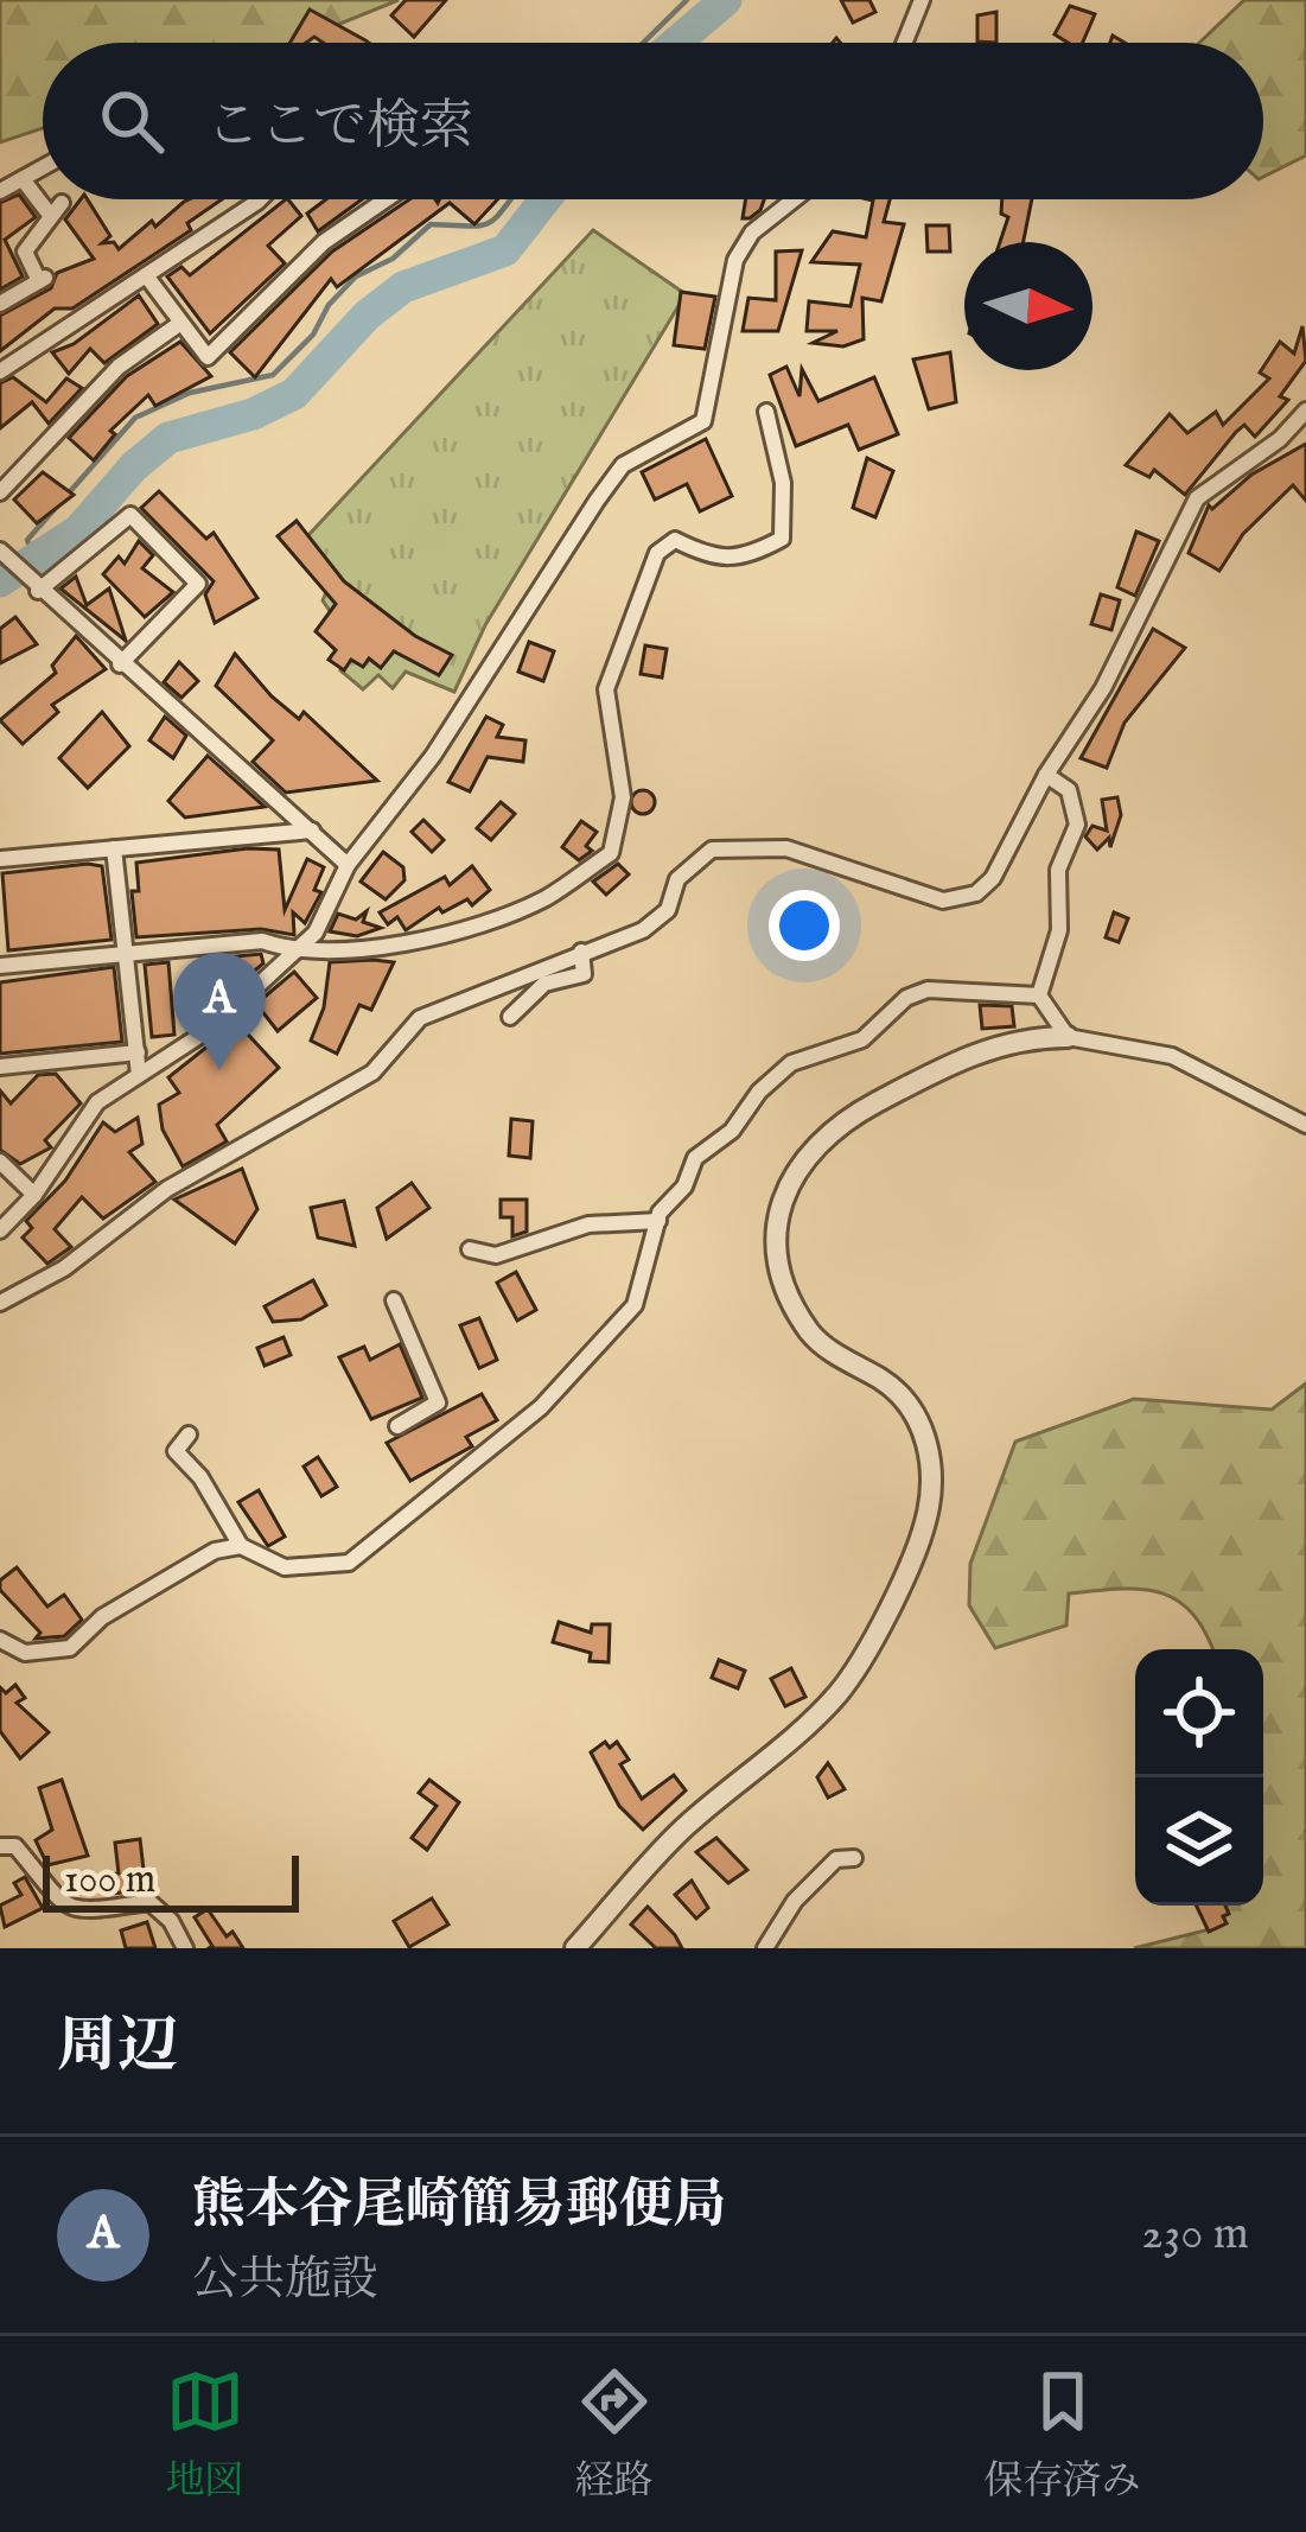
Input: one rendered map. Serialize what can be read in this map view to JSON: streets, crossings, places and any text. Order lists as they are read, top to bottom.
{
  "scale_bar": "100 m",
  "north": "right",
  "page": {
    "search": "ここで検索",
    "pins": "A",
    "scale": "100 m",
    "heading": "周辺",
    "list": [
      {
        "mark": "A",
        "name": "熊本谷尾崎簡易郵便局",
        "note": "公共施設",
        "value": "230 m"
      }
    ],
    "nav": ["地図", "経路", "保存済み"]
  }
}
